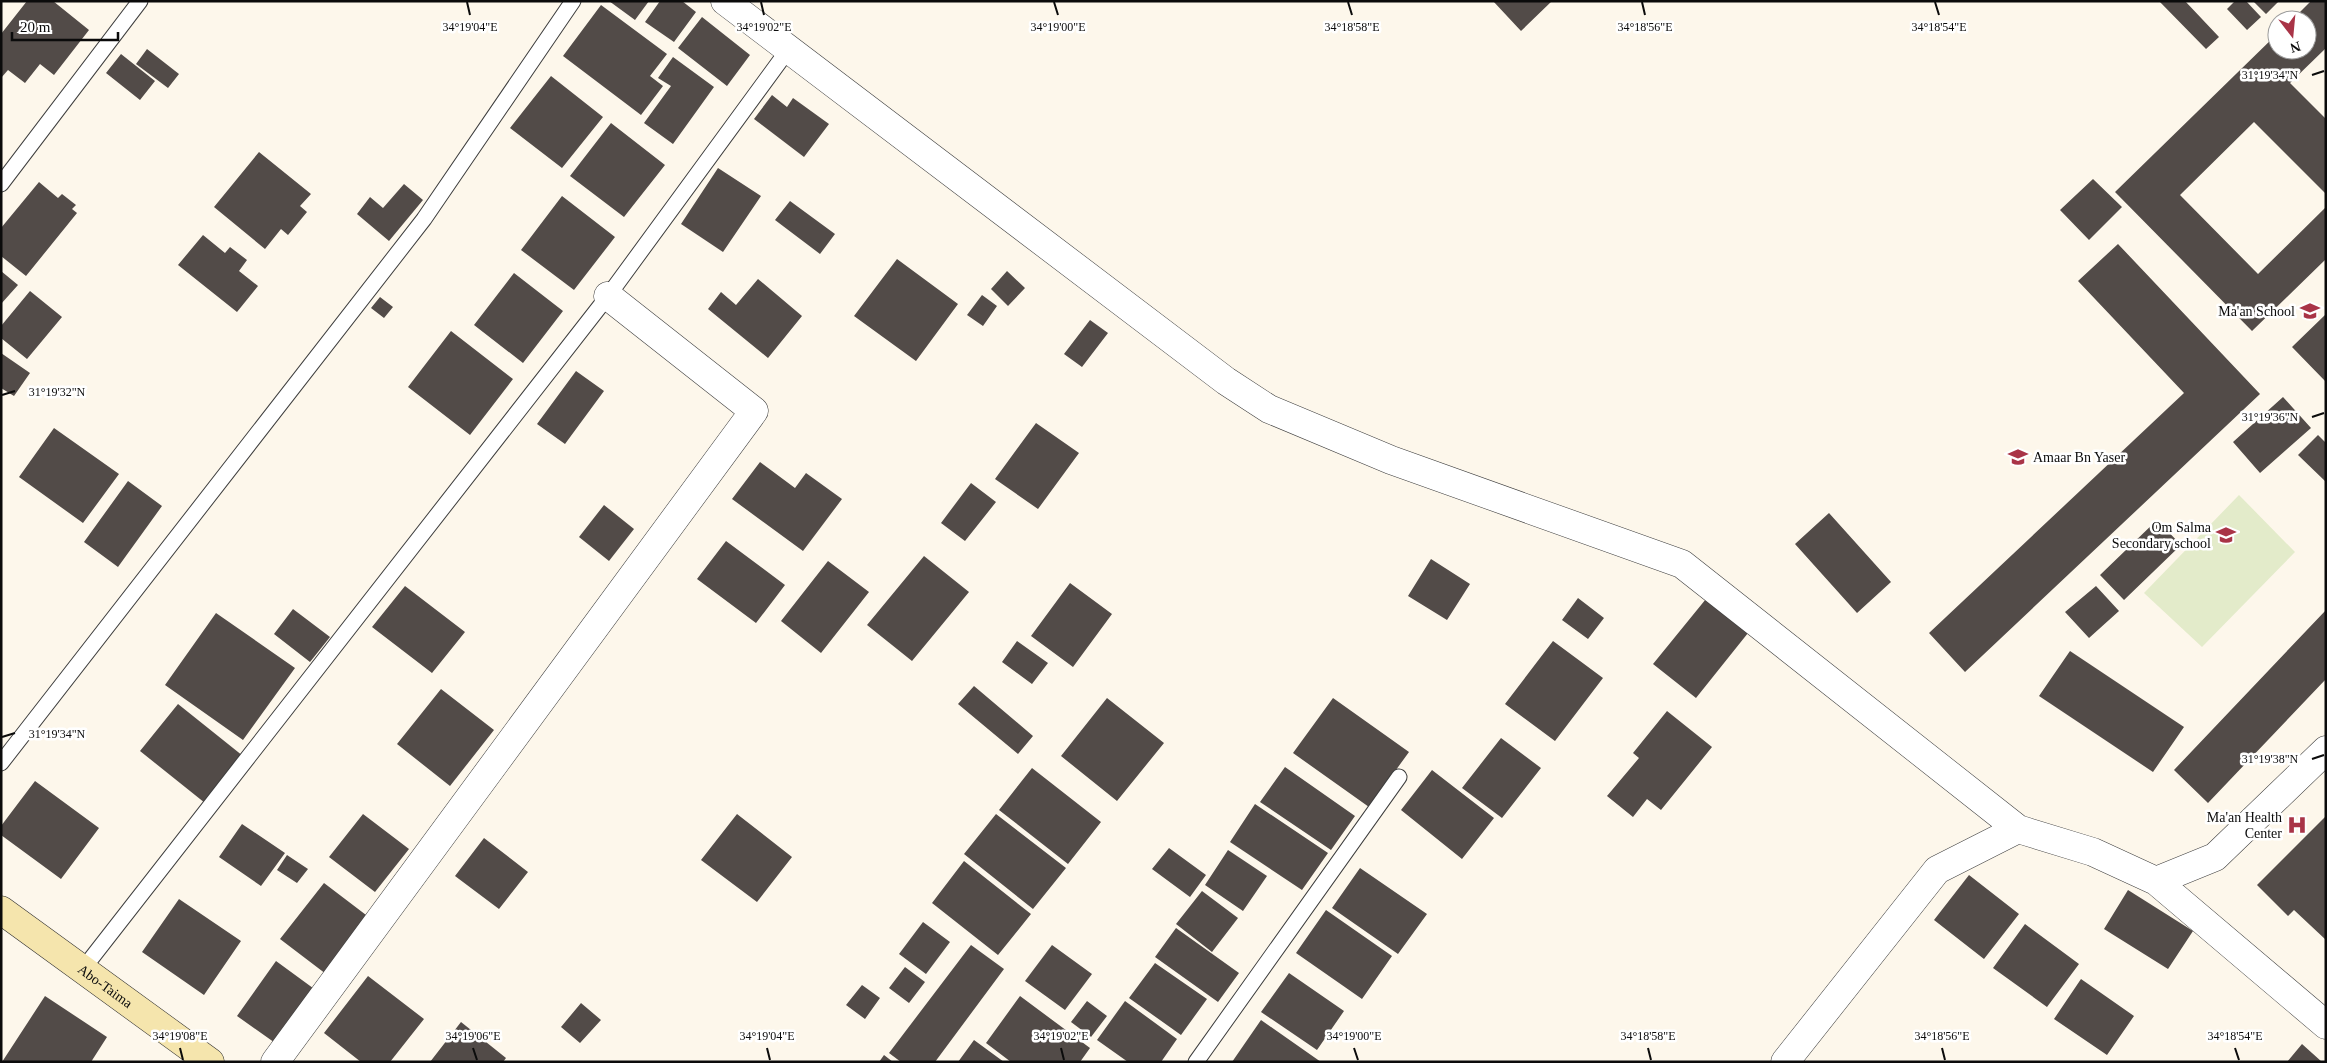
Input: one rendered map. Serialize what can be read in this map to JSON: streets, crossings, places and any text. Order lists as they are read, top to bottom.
{
  "streets": {
    "street": ["Abo-Taima"]
  },
  "places": {
    "school or university": ["Ma'an School", "Amaar Bn Yaser", "Om Salma Secondary school"],
    "hospital": ["Ma'an Health Center"]
  },
  "scale_bar": "20 m",
  "north": "bottom",
  "coordinates": [
    "34°19'04\"E",
    "34°19'02\"E",
    "34°19'00\"E",
    "34°18'58\"E",
    "34°18'56\"E",
    "34°18'54\"E",
    "31°19'34\"N",
    "31°19'32\"N",
    "31°19'36\"N",
    "31°19'38\"N",
    "34°19'08\"E",
    "34°19'06\"E"
  ]
}
